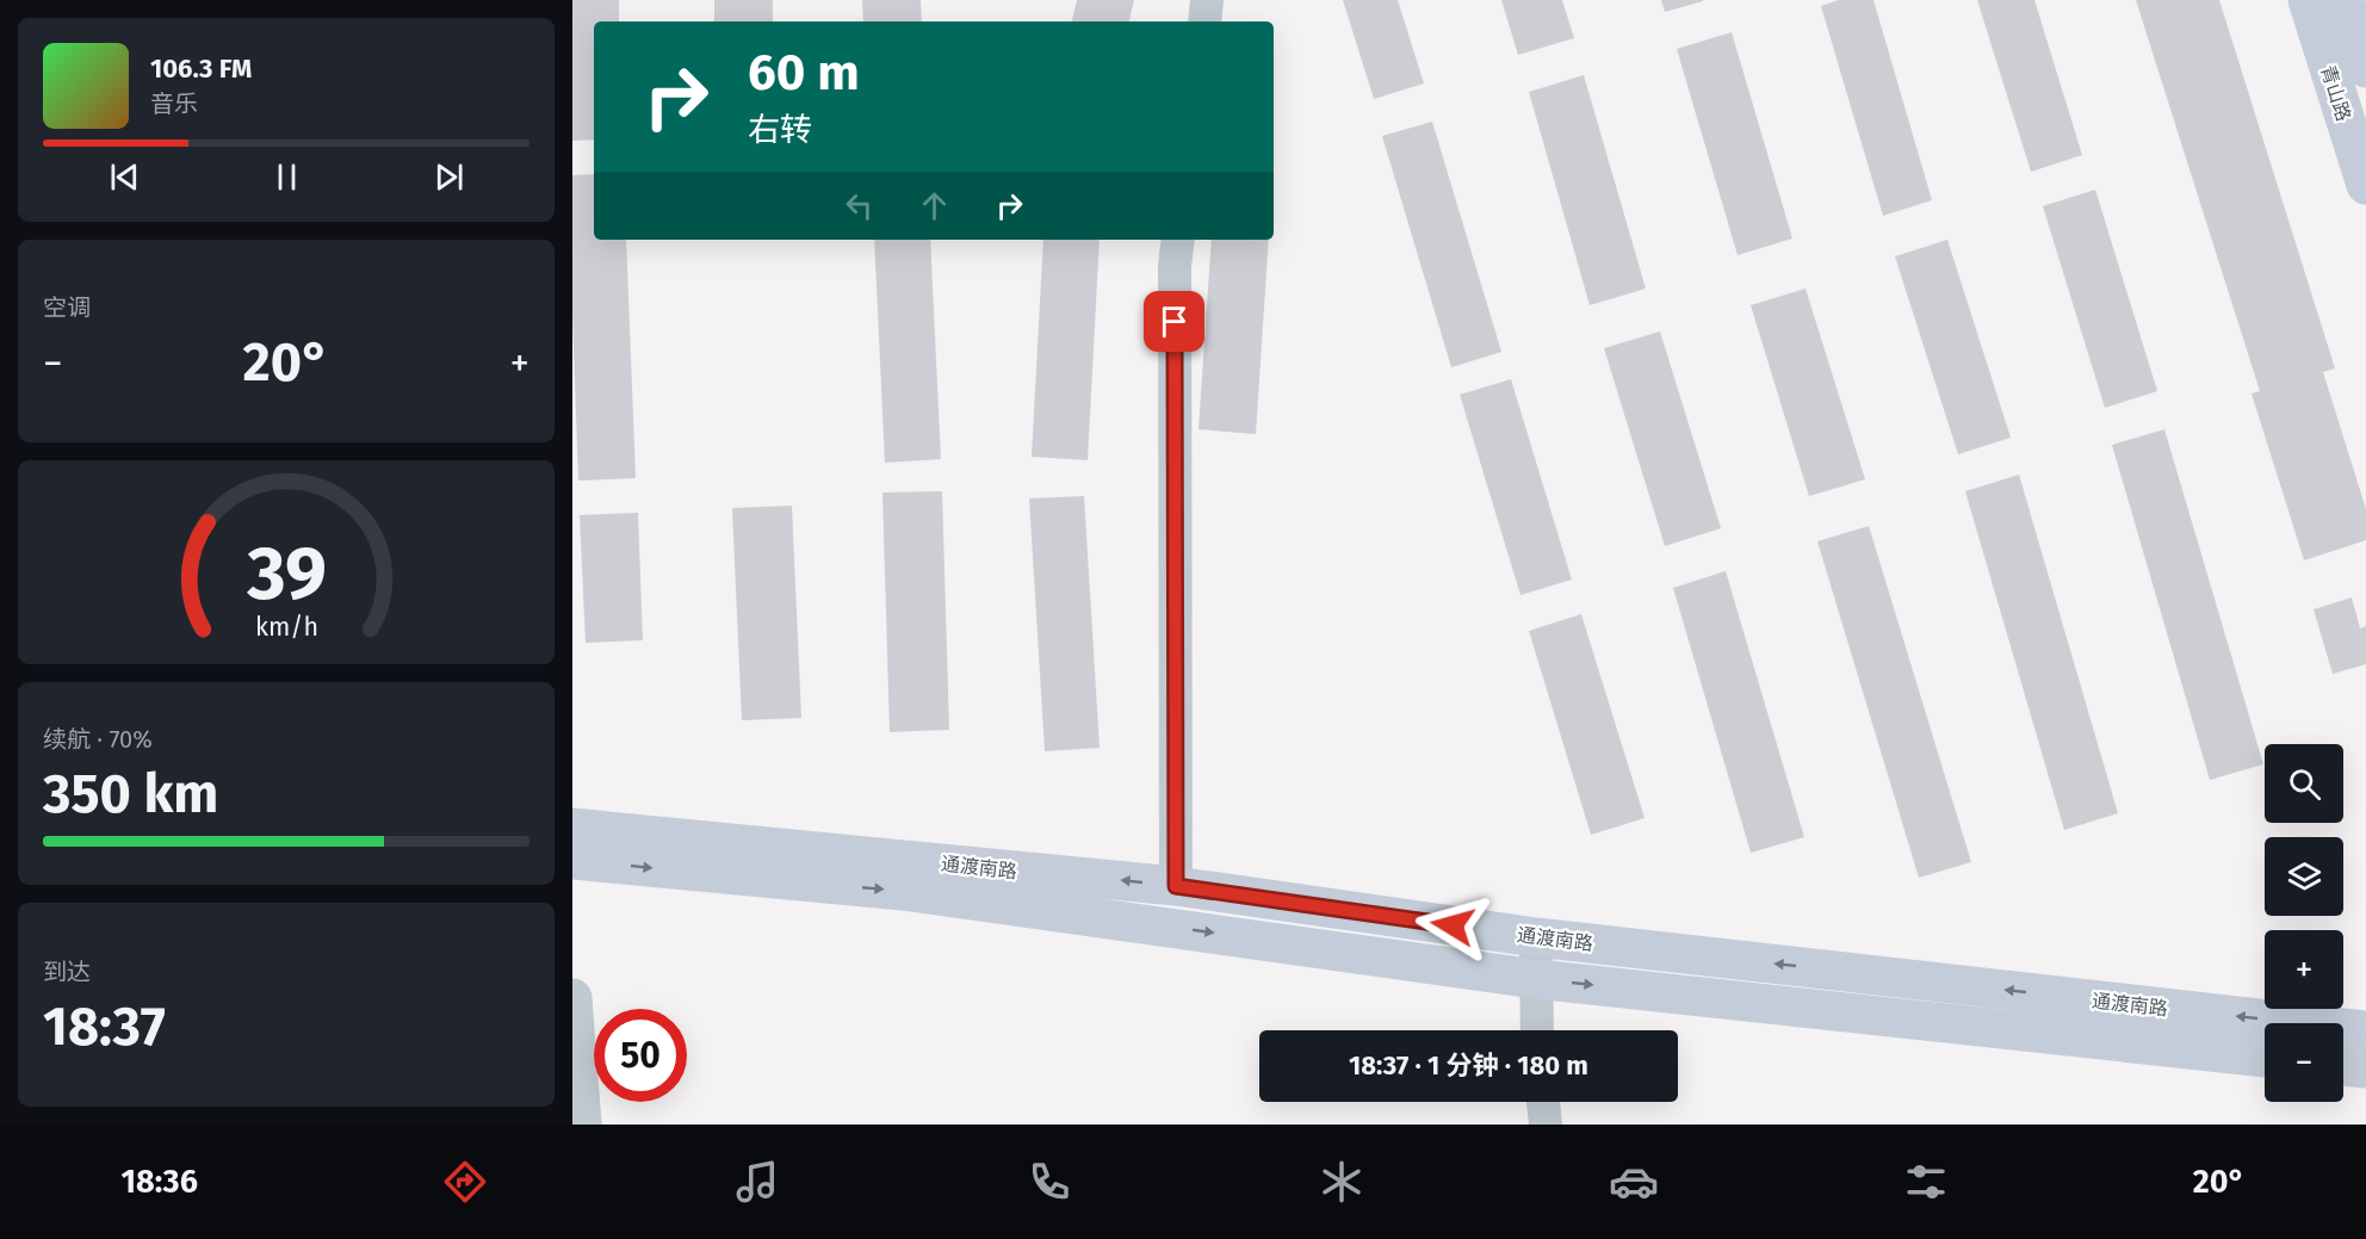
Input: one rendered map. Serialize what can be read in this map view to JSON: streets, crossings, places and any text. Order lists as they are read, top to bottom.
{
  "streets": {
    "main road": ["青山路", "通渡南路"]
  },
  "page": {
    "turn": ["60 m", "右转"],
    "song": ["106.3 FM", "音乐"],
    "tile": [
      "空调",
      ["续航 · 70%", "350 km"],
      ["到达", "18:37"]
    ],
    "heat": ["−", "20°", "+"],
    "map_buttons": ["+", "−"],
    "limit": "50",
    "trip": "18:37 · 1 分钟 · 180 m",
    "tabs": ["18:36", "20°"],
    "gauge": ["39", "km/h"]
  }
}
